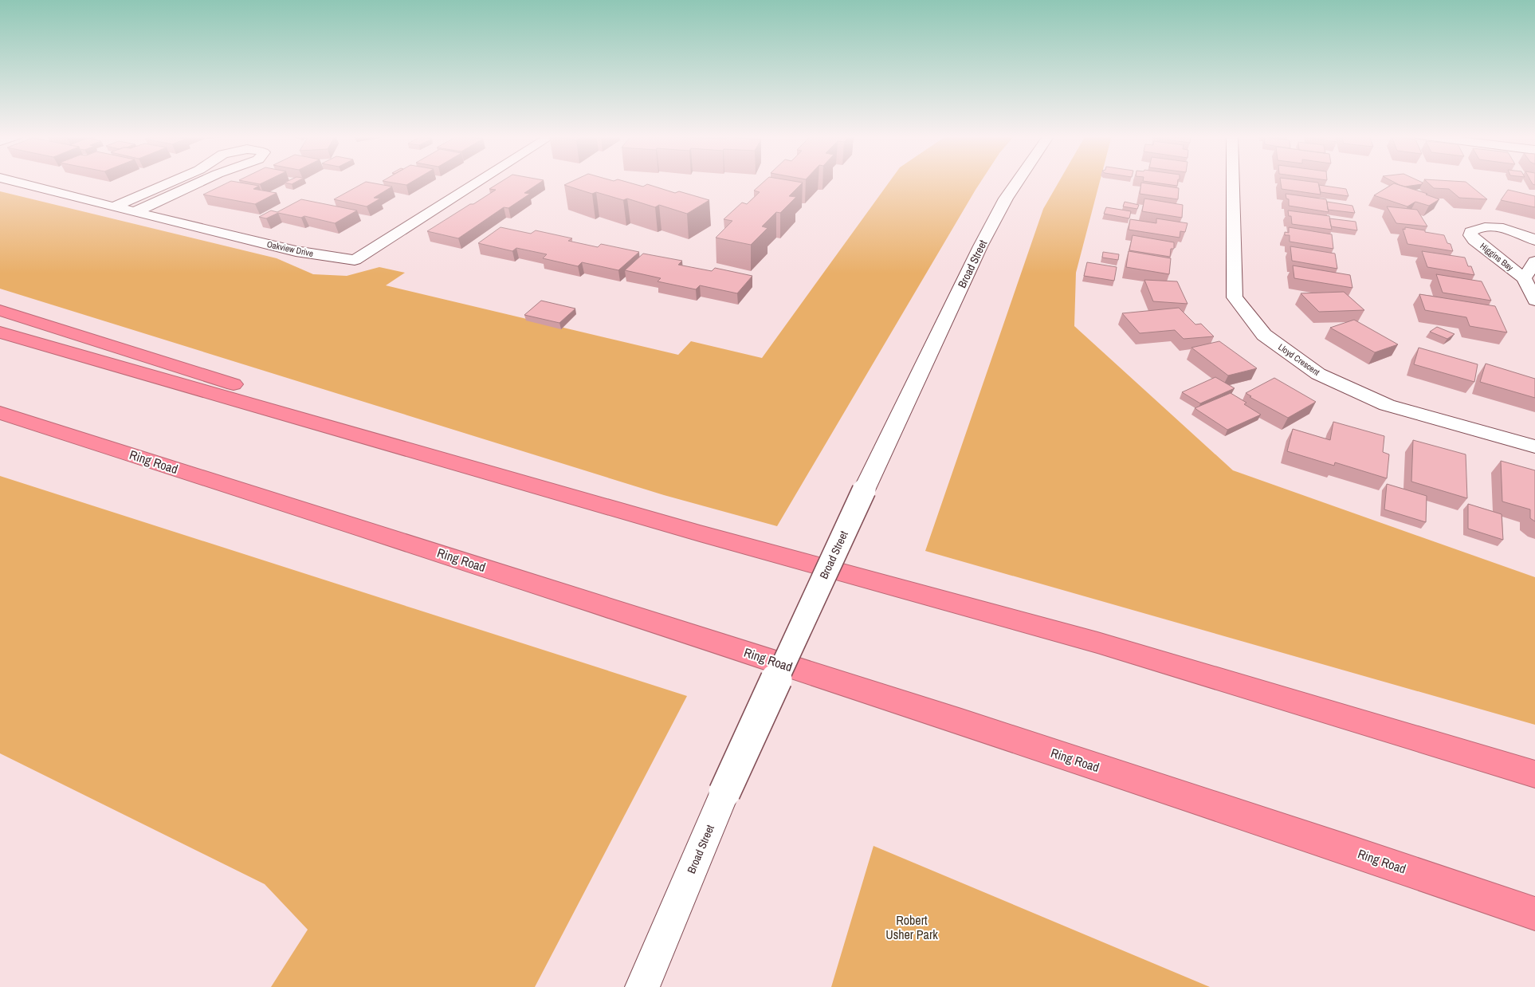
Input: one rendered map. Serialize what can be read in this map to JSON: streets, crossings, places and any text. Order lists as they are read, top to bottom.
{
  "streets": {
    "highway": ["Ring Road"],
    "street": [
      "Oakview Drive",
      "Higgins Bay",
      "Broad Street",
      "Lloyd Crescent"
    ]
  },
  "parks": ["Robert Usher Park"]
}
